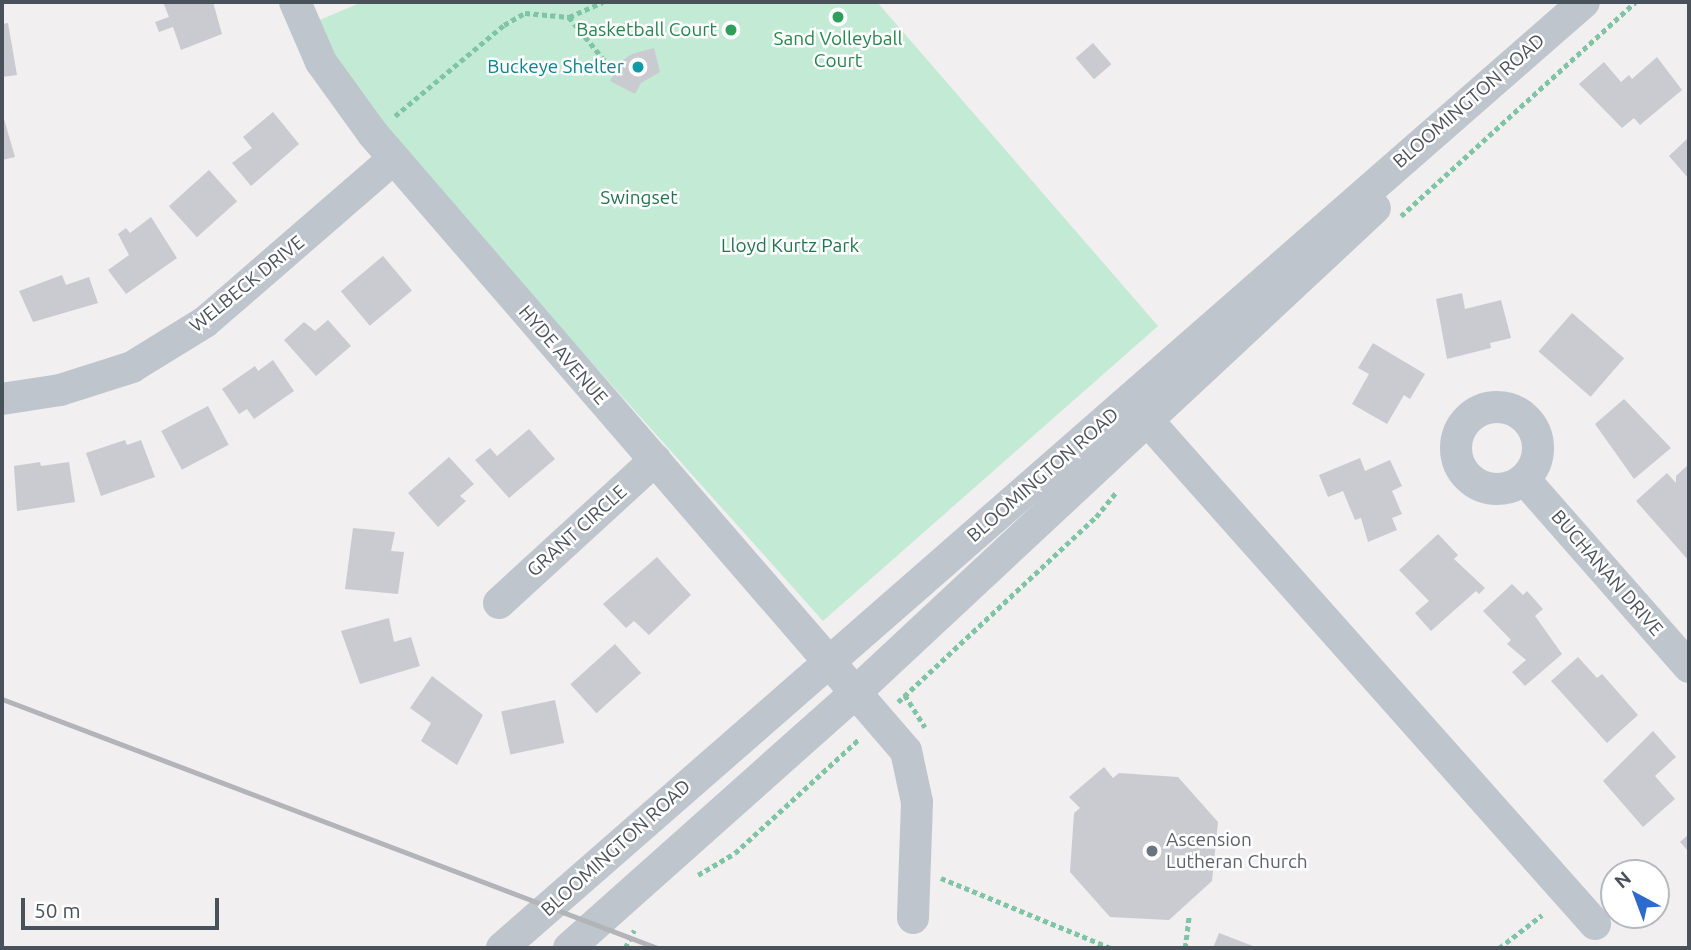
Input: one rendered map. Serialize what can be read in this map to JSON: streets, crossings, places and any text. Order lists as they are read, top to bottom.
{
  "streets": {
    "street": [
      "BLOOMINGTON ROAD",
      "WELBECK DRIVE",
      "HYDE AVENUE",
      "GRANT CIRCLE",
      "BUCHANAN DRIVE"
    ]
  },
  "crossings": [
    ["BLOOMINGTON ROAD", "HYDE AVENUE"],
    ["WELBECK DRIVE", "HYDE AVENUE"],
    ["HYDE AVENUE", "GRANT CIRCLE"]
  ],
  "parks": ["Swingset", "Lloyd Kurtz Park"],
  "places": [
    "Sand Volleyball Court",
    "Basketball Court",
    "Buckeye Shelter",
    "Ascension Lutheran Church"
  ],
  "scale_bar": "50 m",
  "north": "top left"
}
